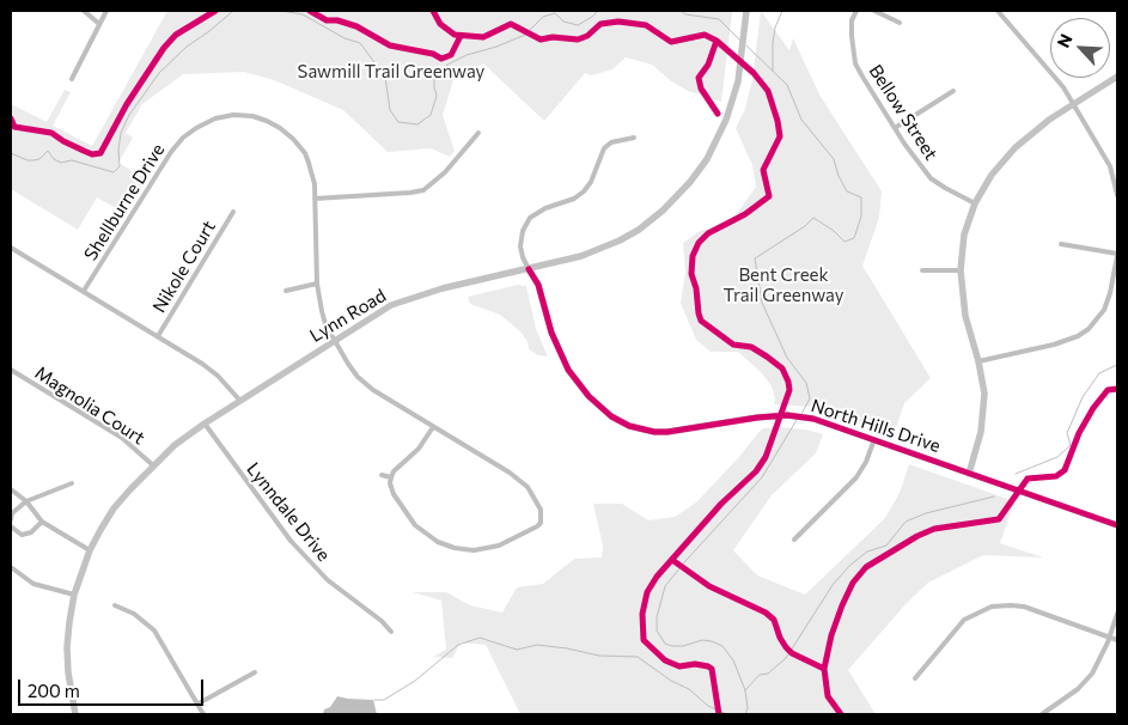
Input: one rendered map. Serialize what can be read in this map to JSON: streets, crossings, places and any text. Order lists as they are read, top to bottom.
{
  "streets": {
    "main road": ["Lynn Road", "North Hills Drive"],
    "street": [
      "Bellow Street",
      "Shellburne Drive",
      "Nikole Court",
      "Magnolia Court",
      "Lynndale Drive"
    ]
  },
  "crossings": [
    ["Shellburne Drive", "Lynn Road"],
    ["Lynn Road", "Magnolia Court"],
    ["Lynn Road", "North Hills Drive"],
    ["Lynn Road", "Lynndale Drive"]
  ],
  "parks": ["Sawmill Trail Greenway", "Bent Creek Trail Greenway"],
  "scale_bar": "200 m",
  "north": "top left"
}
